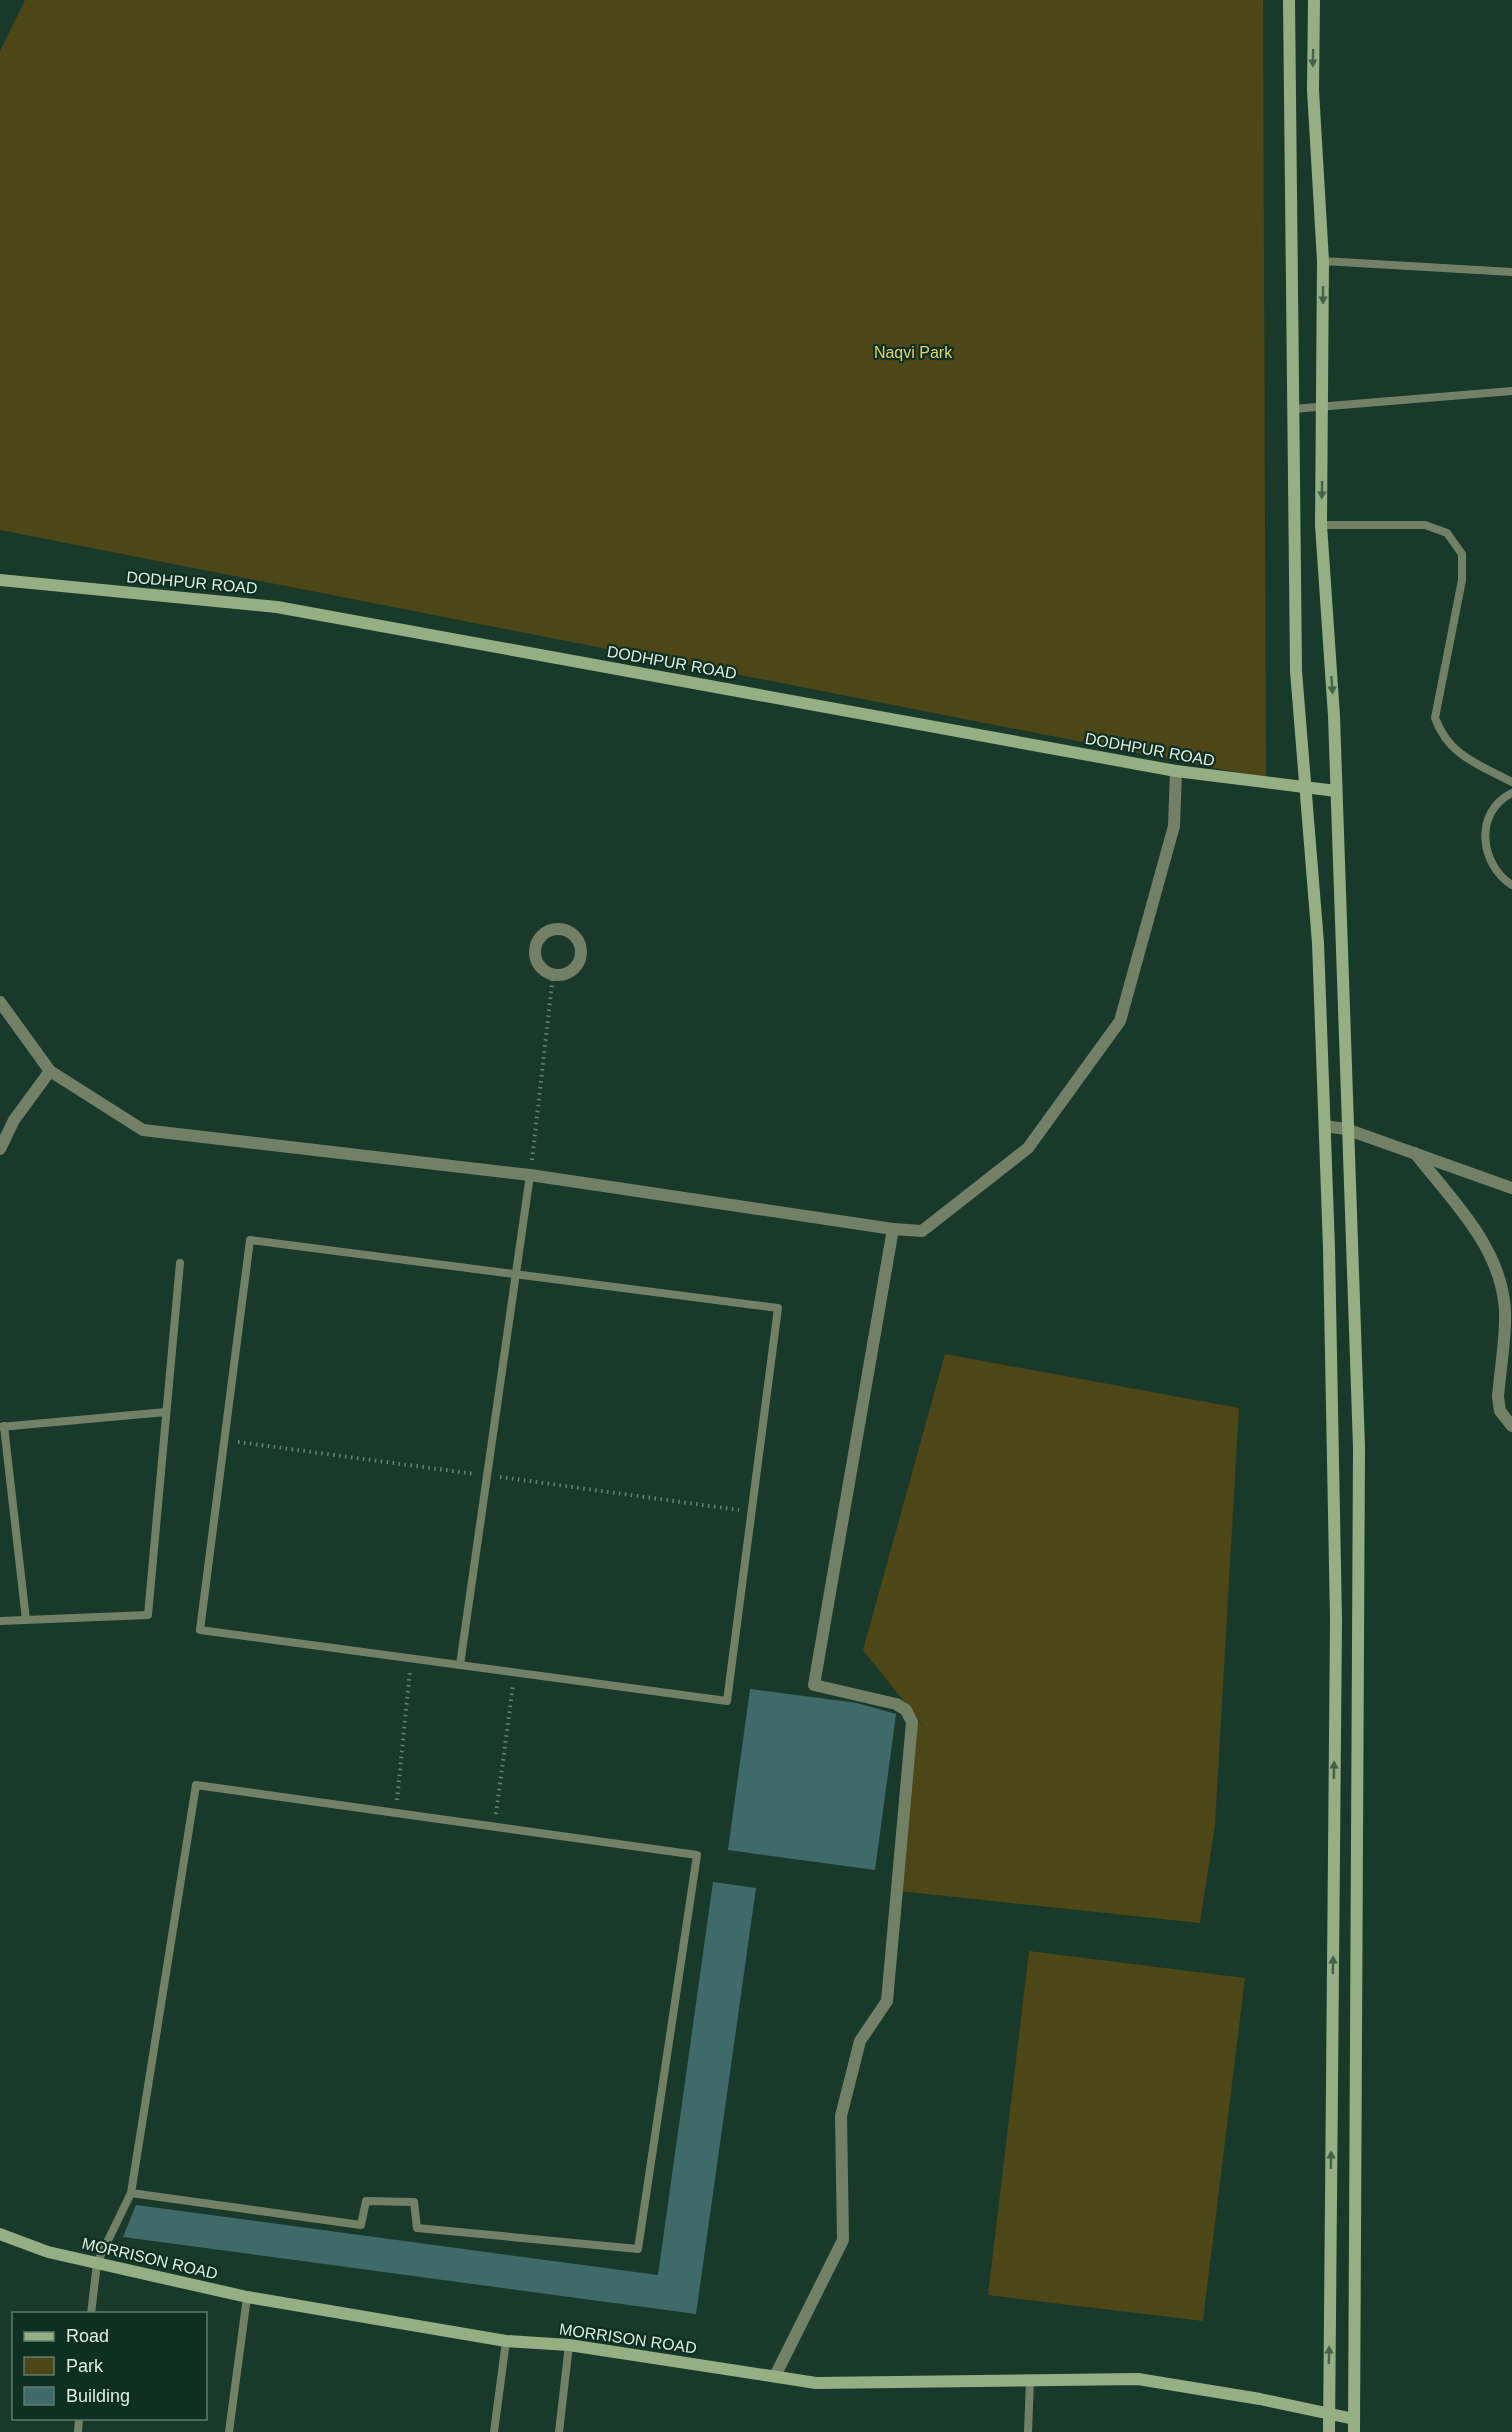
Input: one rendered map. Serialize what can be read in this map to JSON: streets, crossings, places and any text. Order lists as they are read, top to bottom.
{
  "streets": {
    "main road": ["DODHPUR ROAD", "MORRISON ROAD"]
  },
  "parks": ["Naqvi Park"],
  "legend": ["Road", "Park", "Building"]
}
